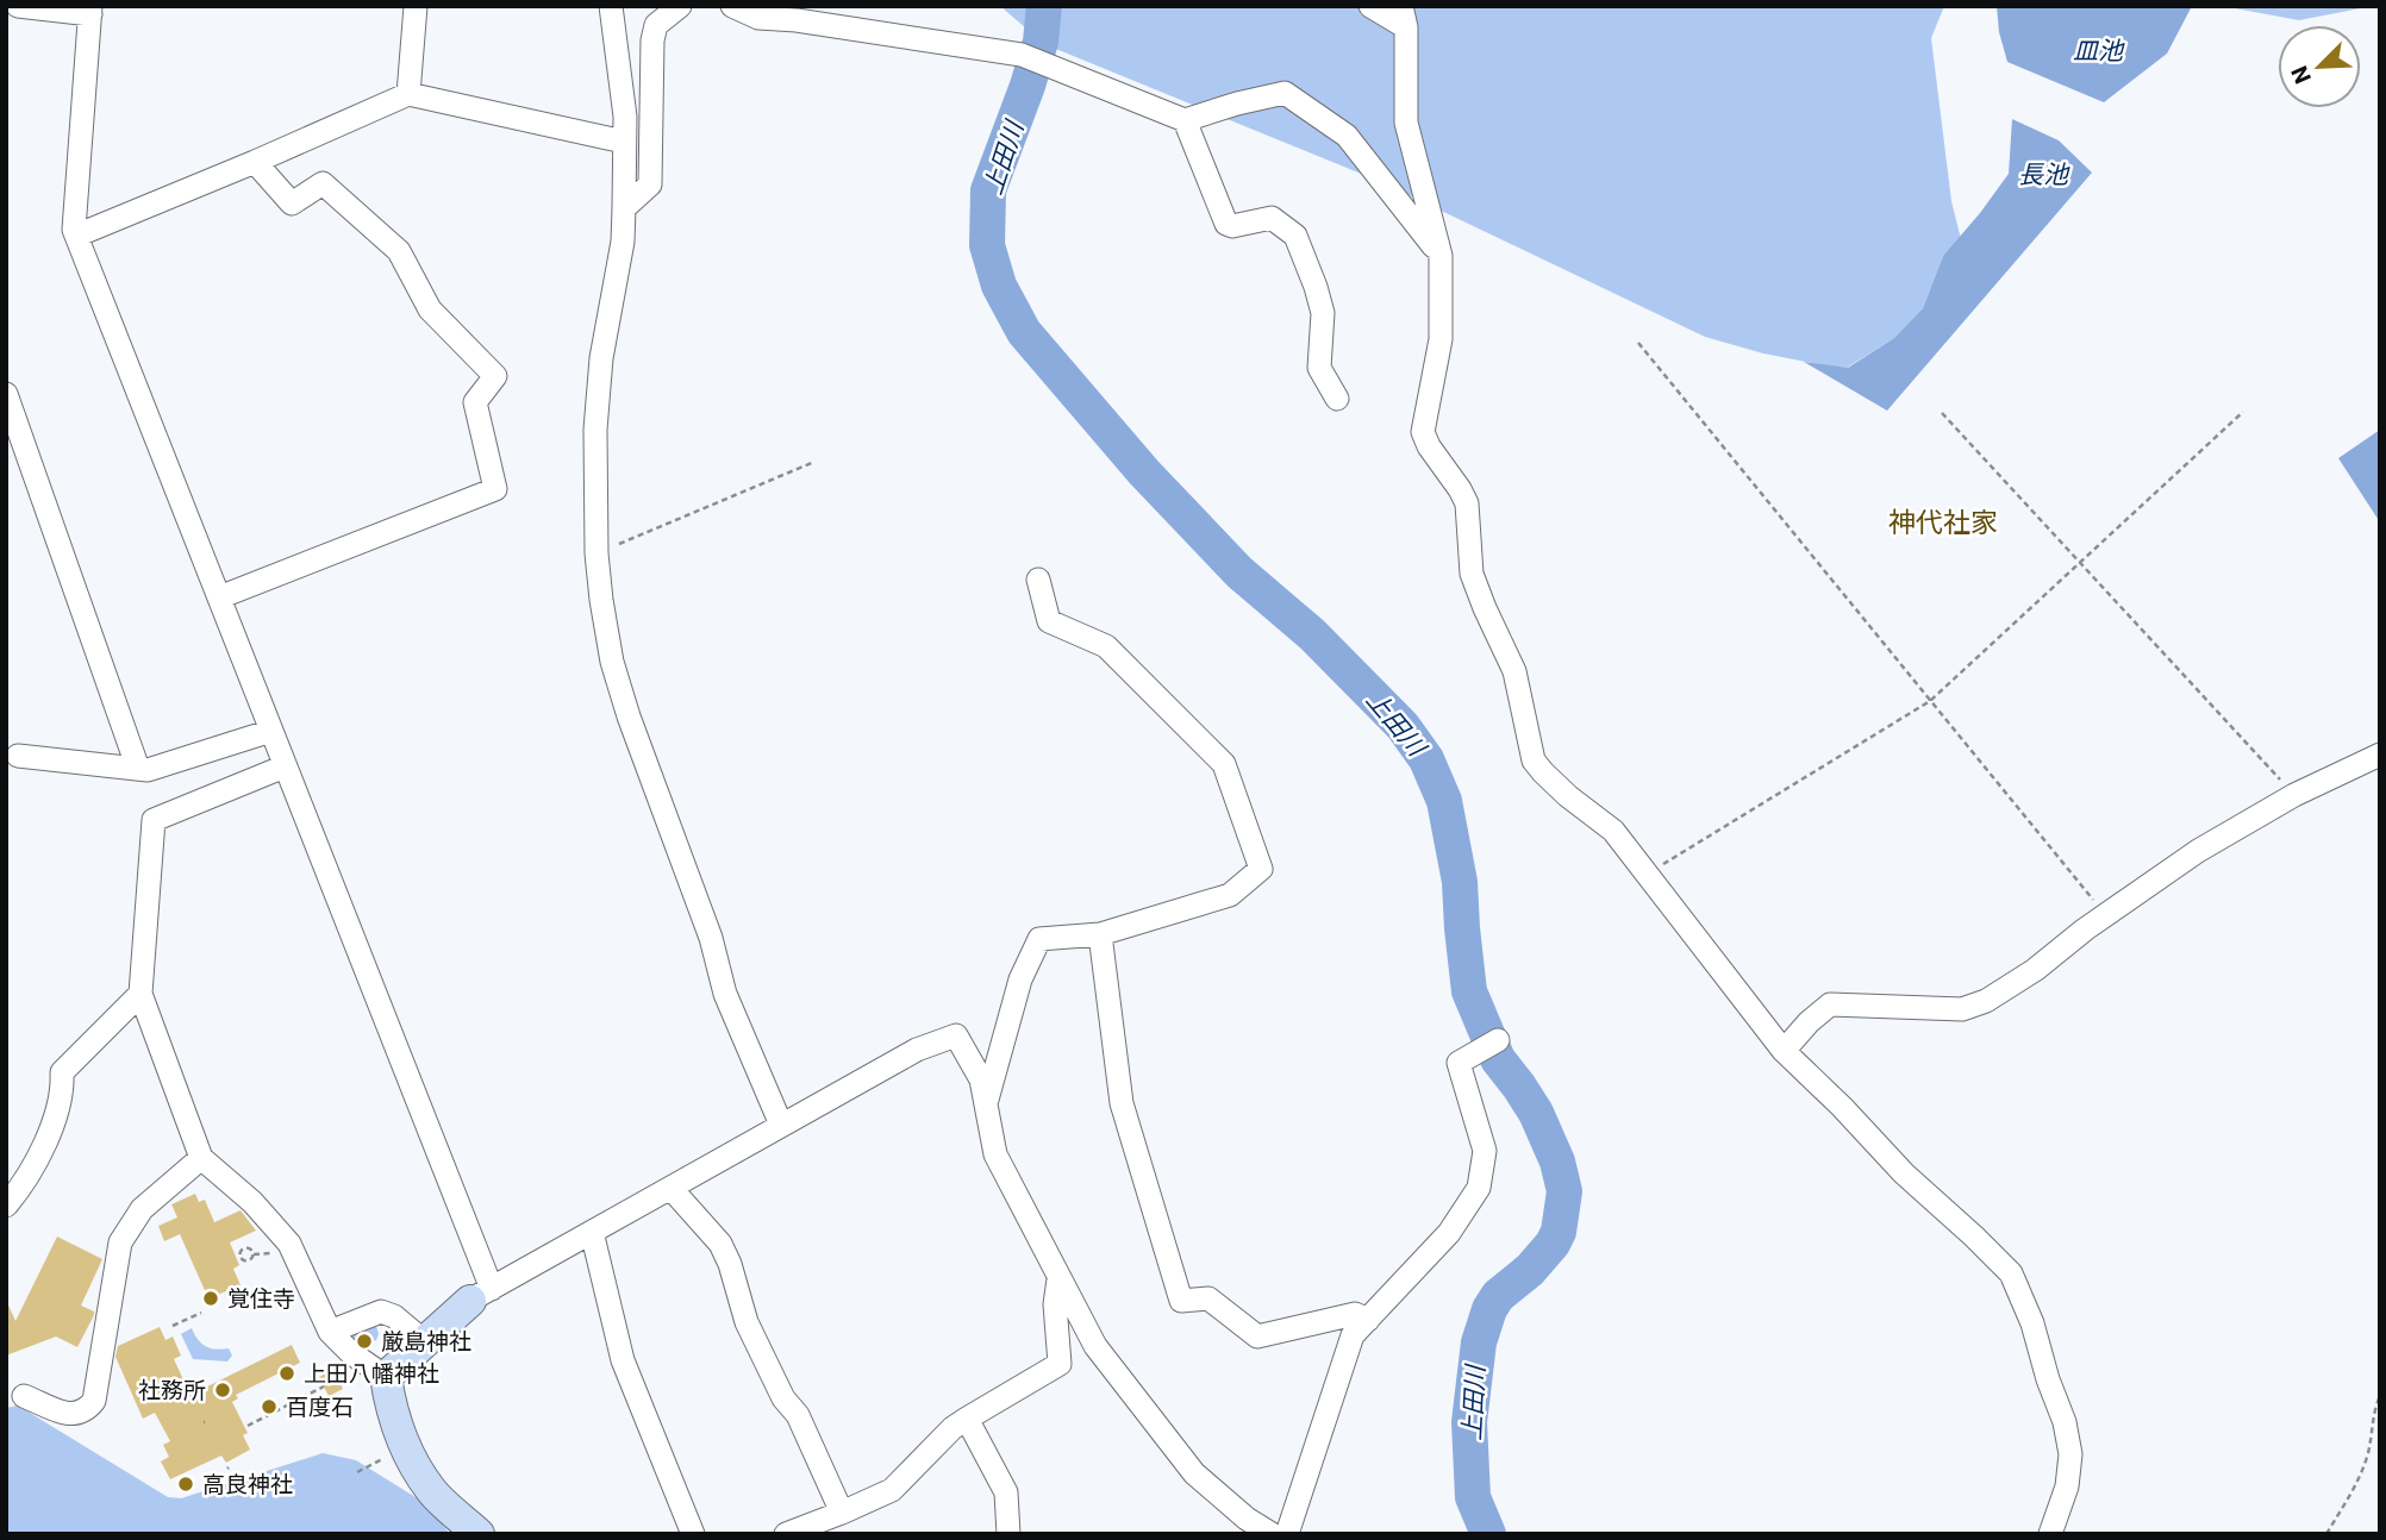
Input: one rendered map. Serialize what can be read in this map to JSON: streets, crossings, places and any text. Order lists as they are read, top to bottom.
{
  "districts": ["神代社家"],
  "water": ["皿池", "上田川", "長池"],
  "places": [
    "覚住寺",
    "厳島神社",
    "上田八幡神社",
    "社務所",
    "百度石",
    "高良神社"
  ],
  "north": "bottom left"
}
